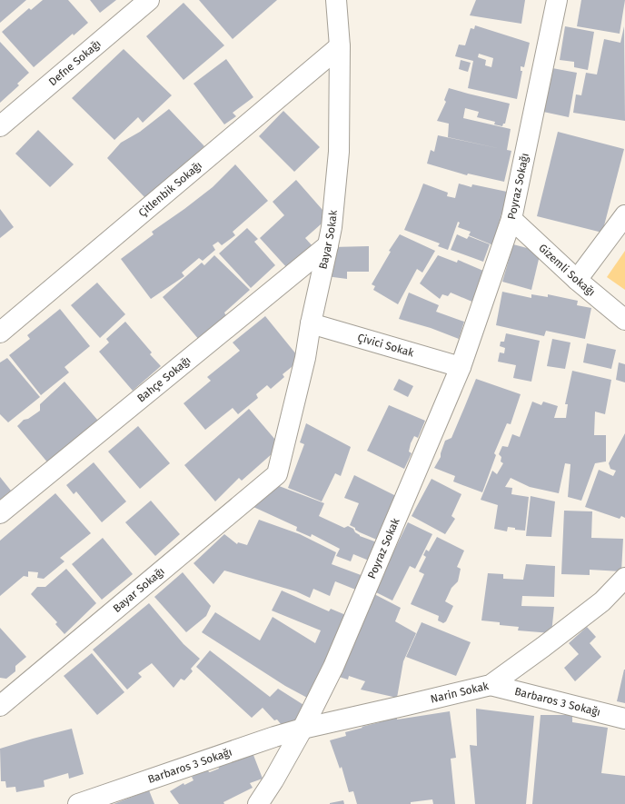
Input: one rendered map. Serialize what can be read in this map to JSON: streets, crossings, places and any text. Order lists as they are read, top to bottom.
{
  "streets": {
    "street": [
      "Defne Sokağı",
      "Poyraz Sokağı",
      "Çitlenbik Sokağı",
      "Bayar Sokak",
      "Gizemli Sokağı",
      "Çivici Sokak",
      "Bahçe Sokağı",
      "Poyraz Sokak",
      "Bayar Sokağı",
      "Narin Sokak",
      "Barbaros 3 Sokağı"
    ]
  },
  "crossings": [
    ["Poyraz Sokağı", "Gizemli Sokağı"],
    ["Poyraz Sokağı", "Çivici Sokak"],
    ["Poyraz Sokağı", "Poyraz Sokak"],
    ["Çitlenbik Sokağı", "Bayar Sokak"],
    ["Bayar Sokak", "Çivici Sokak"],
    ["Bayar Sokak", "Bahçe Sokağı"],
    ["Bayar Sokak", "Bayar Sokağı"],
    ["Çivici Sokak", "Poyraz Sokak"],
    ["Poyraz Sokak", "Narin Sokak"],
    ["Poyraz Sokak", "Barbaros 3 Sokağı"],
    ["Narin Sokak", "Barbaros 3 Sokağı"]
  ]
}
